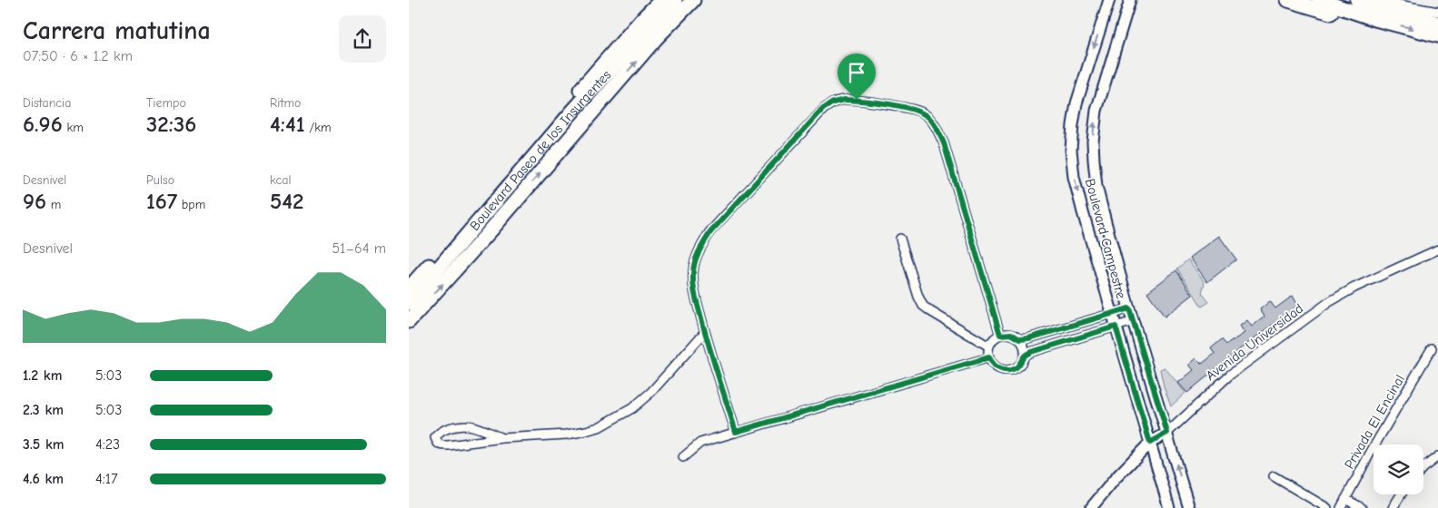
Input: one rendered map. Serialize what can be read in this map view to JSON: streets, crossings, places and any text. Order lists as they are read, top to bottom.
{
  "streets": {
    "main road": ["Boulevard Paseo de los Insurgentes"],
    "street": ["Boulevard Campestre", "Avenida Universidad", "Privada El Encinal"]
  },
  "crossings": [
    ["Boulevard Campestre", "Avenida Universidad"]
  ],
  "page": {
    "heading": ["Carrera matutina", "07:50 · 6 × 1.2 km"],
    "stats": [
      ["Distancia", "6.96 km"],
      ["Tiempo", "32:36"],
      ["Ritmo", "4:41 /km"],
      ["Desnivel", "96 m"],
      ["Pulso", "167 bpm"],
      ["kcal", "542"]
    ],
    "chart": ["Desnivel", "51–64 m"],
    "list": [
      {
        "name": "1.2 km",
        "note": "5:03"
      },
      {
        "name": "2.3 km",
        "note": "5:03"
      },
      {
        "name": "3.5 km",
        "note": "4:23"
      },
      {
        "name": "4.6 km",
        "note": "4:17"
      }
    ]
  }
}
